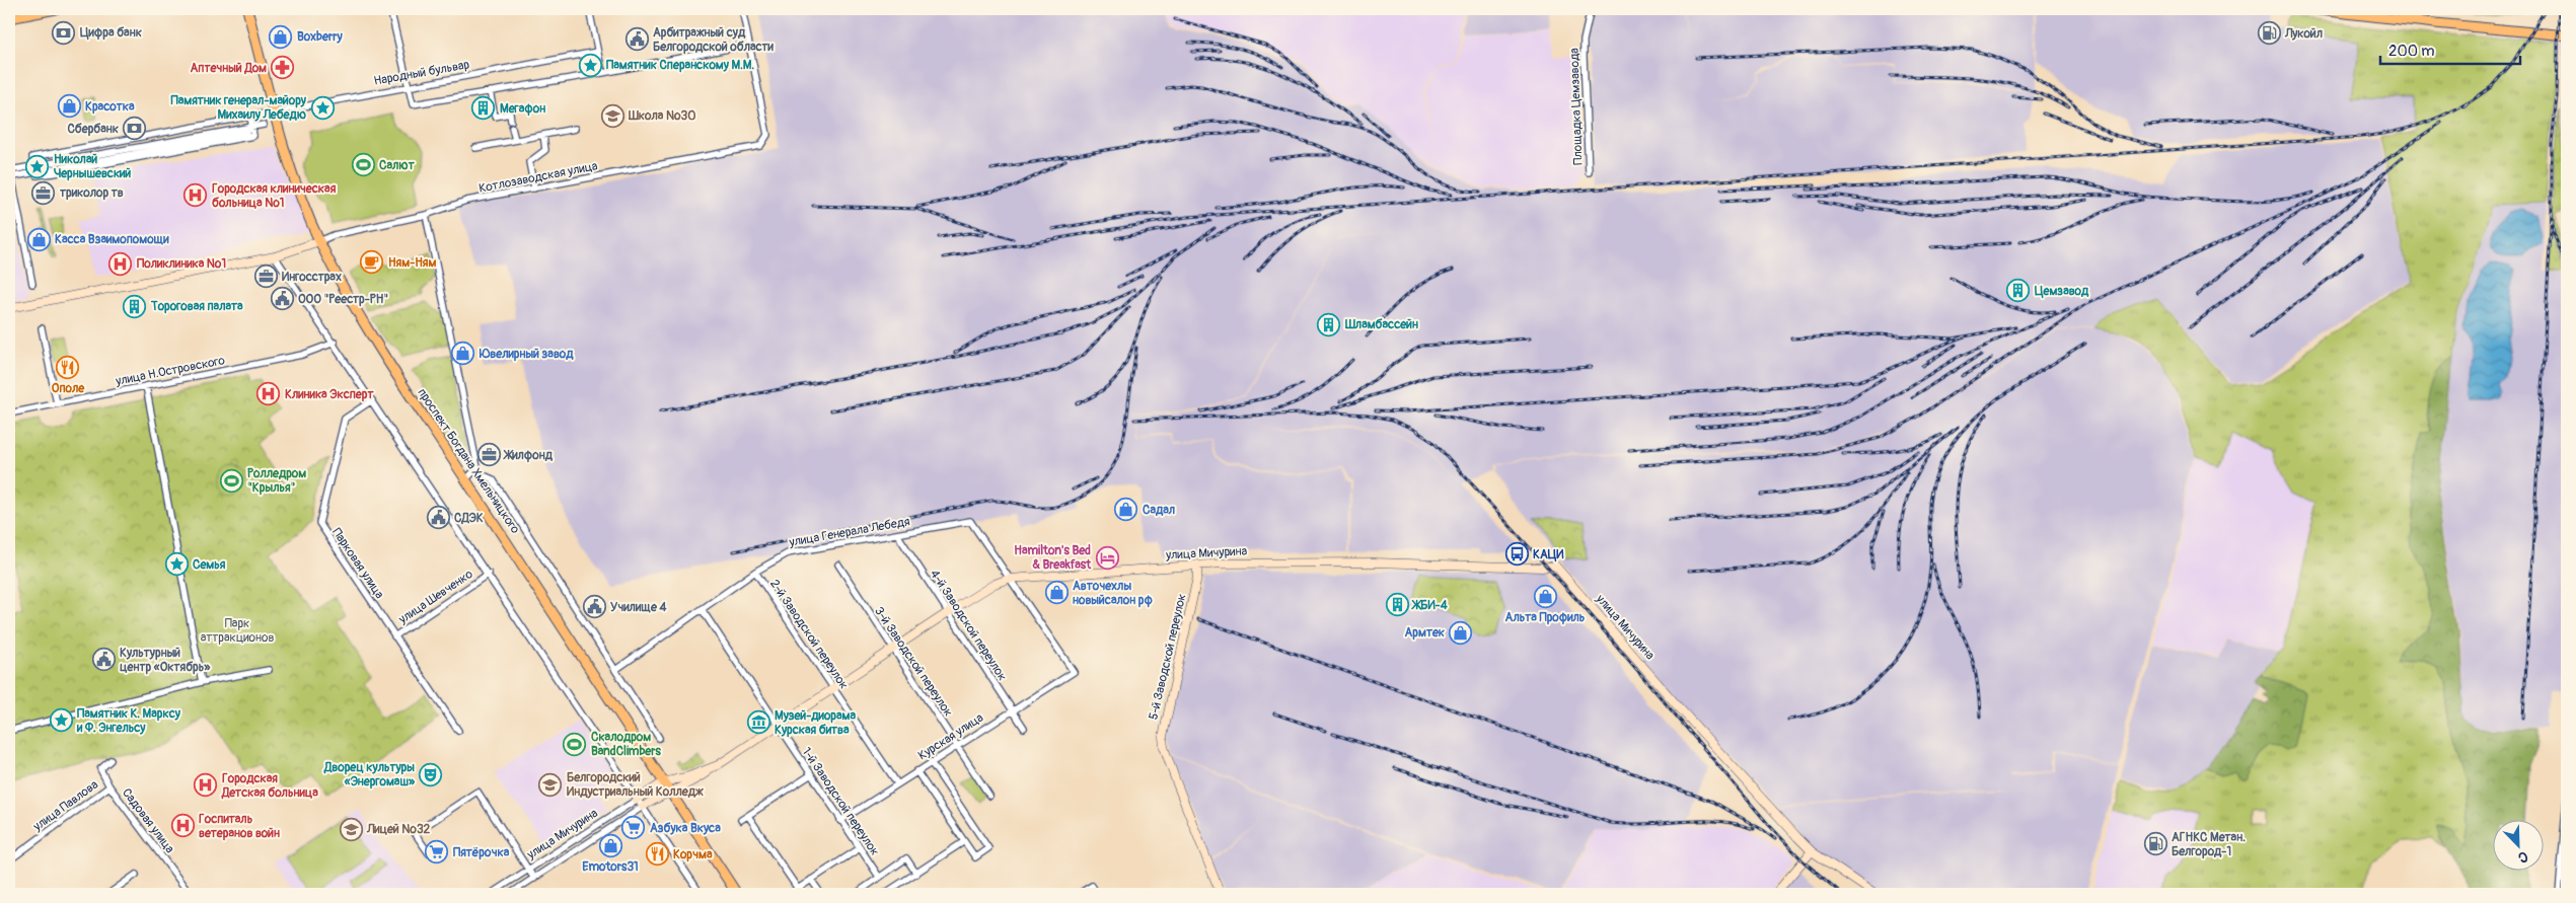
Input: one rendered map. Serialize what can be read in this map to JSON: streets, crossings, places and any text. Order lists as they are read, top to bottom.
{
  "streets": {
    "main road": ["проспект Богдана Хмельницкого"],
    "street": [
      "Народный бульвар",
      "Площадка Цемзавода",
      "Котлозаводская улица",
      "улица Н.Островского",
      "улица Генерала Лебедя",
      "улица Мичурина",
      "Парковая улица",
      "улица Шевченко",
      "4-й Заводской переулок",
      "2-й Заводской переулок",
      "5-й Заводской переулок",
      "3-й Заводской переулок",
      "Курская улица",
      "1-й Заводской переулок",
      "улица Павлова",
      "Садовая улица"
    ]
  },
  "crossings": [
    ["Народный бульвар", "проспект Богдана Хмельницкого"],
    ["Котлозаводская улица", "проспект Богдана Хмельницкого"],
    ["проспект Богдана Хмельницкого", "улица Мичурина"],
    ["улица Генерала Лебедя", "улица Мичурина"],
    ["улица Генерала Лебедя", "4-й Заводской переулок"],
    ["улица Генерала Лебедя", "2-й Заводской переулок"],
    ["улица Генерала Лебедя", "Курская улица"],
    ["улица Генерала Лебедя", "1-й Заводской переулок"],
    ["улица Мичурина", "4-й Заводской переулок"],
    ["улица Мичурина", "2-й Заводской переулок"],
    ["улица Мичурина", "5-й Заводской переулок"],
    ["улица Мичурина", "3-й Заводской переулок"],
    ["улица Мичурина", "Курская улица"],
    ["улица Мичурина", "1-й Заводской переулок"],
    ["Парковая улица", "улица Шевченко"],
    ["4-й Заводской переулок", "Курская улица"],
    ["2-й Заводской переулок", "Курская улица"],
    ["3-й Заводской переулок", "Курская улица"],
    ["Курская улица", "1-й Заводской переулок"],
    ["улица Павлова", "Садовая улица"]
  ],
  "parks": ["Парк аттракционов"],
  "places": {
    "bank": ["Цифра банк", "Сбербанк"],
    "fuel station": ["Лукойл", "АГНКС Метан. Белгород-1"],
    "shop": [
      "Boxberry",
      "Красотка",
      "Касса Взаимопомощи",
      "Ювелирный завод",
      "Садал",
      "Авточехлы новыйсалон рф",
      "Альта Профиль",
      "Армтек",
      "Emotors31"
    ],
    "public building": [
      "Арбитражный суд Белгородской области",
      "ООО \"Реестр-РН\"",
      "СДЭК",
      "Училище 4",
      "Культурный центр «Октябрь»"
    ],
    "place": [
      "Памятник Сперанскому М.М.",
      "Памятник генерал-майору Михаилу Лебедю",
      "Николай Чернышевский",
      "Семья",
      "Памятник К. Марксу и Ф. Энгельсу"
    ],
    "pharmacy": ["Аптечный Дом"],
    "building": [
      "Мегафон",
      "Цемзавод",
      "Тороговая палата",
      "Шламбассейн",
      "ЖБИ-4"
    ],
    "school or university": ["Школа №30", "Белгородский Индустриальный Колледж", "Лицей №32"],
    "sports": ["Салют", "Ролледром \"Крылья\"", "Cкалодром BandClimbers"],
    "office": ["триколор тв", "Ингосстрах", "Жилфонд"],
    "hospital": [
      "Городская клиническая больница №1",
      "Поликлиника №1",
      "Клиника Эксперт",
      "Городская Детская больница",
      "Госпиталь ветеранов войн"
    ],
    "cafe": ["Ням-Ням"],
    "restaurant": ["Ополе", "Корчма"],
    "bus stop": ["КАЦИ"],
    "hotel": ["Hamilton's Bed & Breakfast"],
    "museum": ["Музей-диорама Курская битва"],
    "theatre": ["Дворец культуры «Энергомаш»"],
    "supermarket": ["Азбука Вкуса", "Пятёрочка"]
  },
  "scale_bar": "200 m",
  "north": "bottom right"
}
